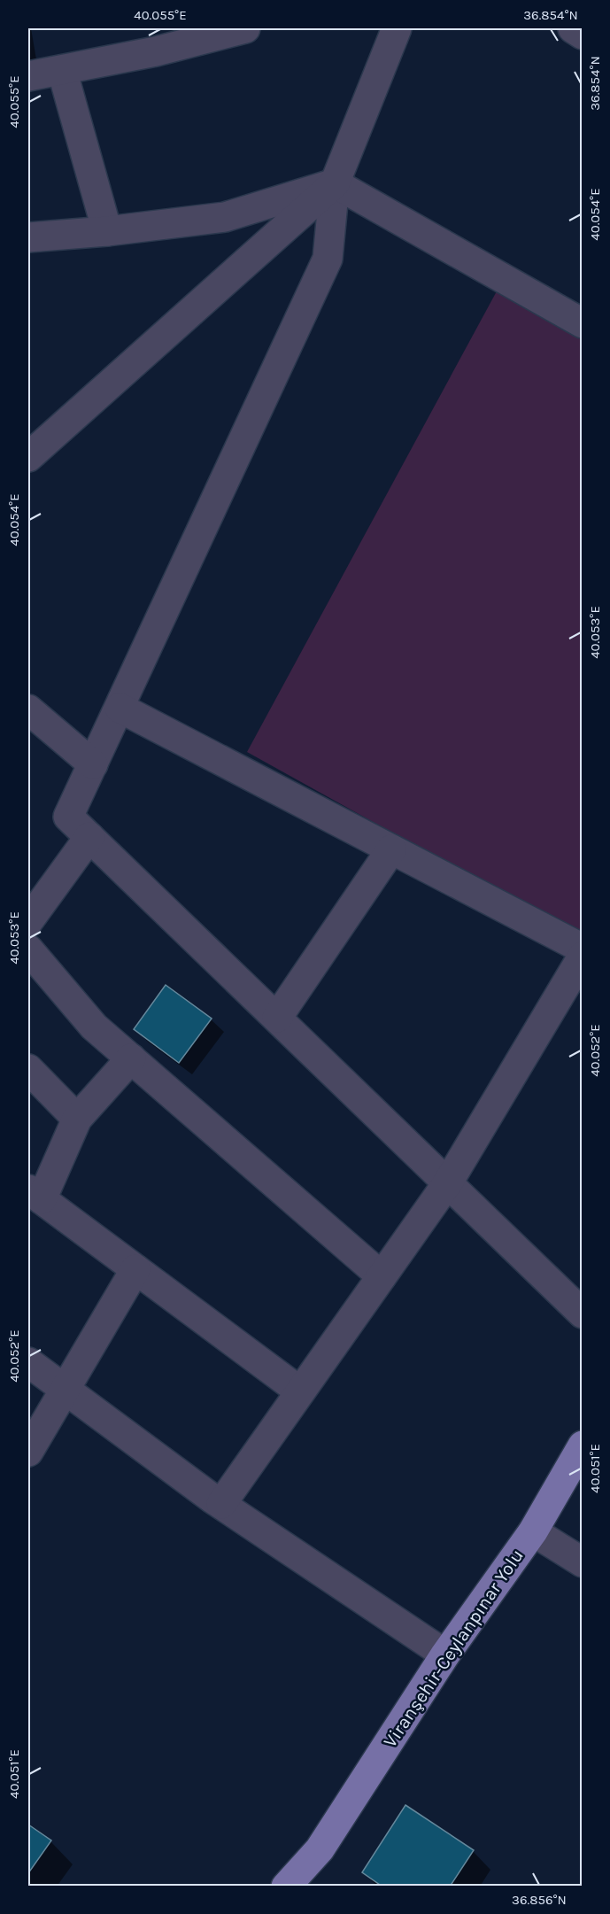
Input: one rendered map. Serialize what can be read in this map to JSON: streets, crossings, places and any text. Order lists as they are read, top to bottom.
{
  "streets": {
    "main road": ["Viranşehir-Ceylanpınar Yolu"]
  },
  "coordinates": [
    "40.055°E",
    "36.854°N",
    "40.054°E",
    "40.053°E",
    "40.052°E",
    "40.051°E",
    "36.856°N"
  ]
}
